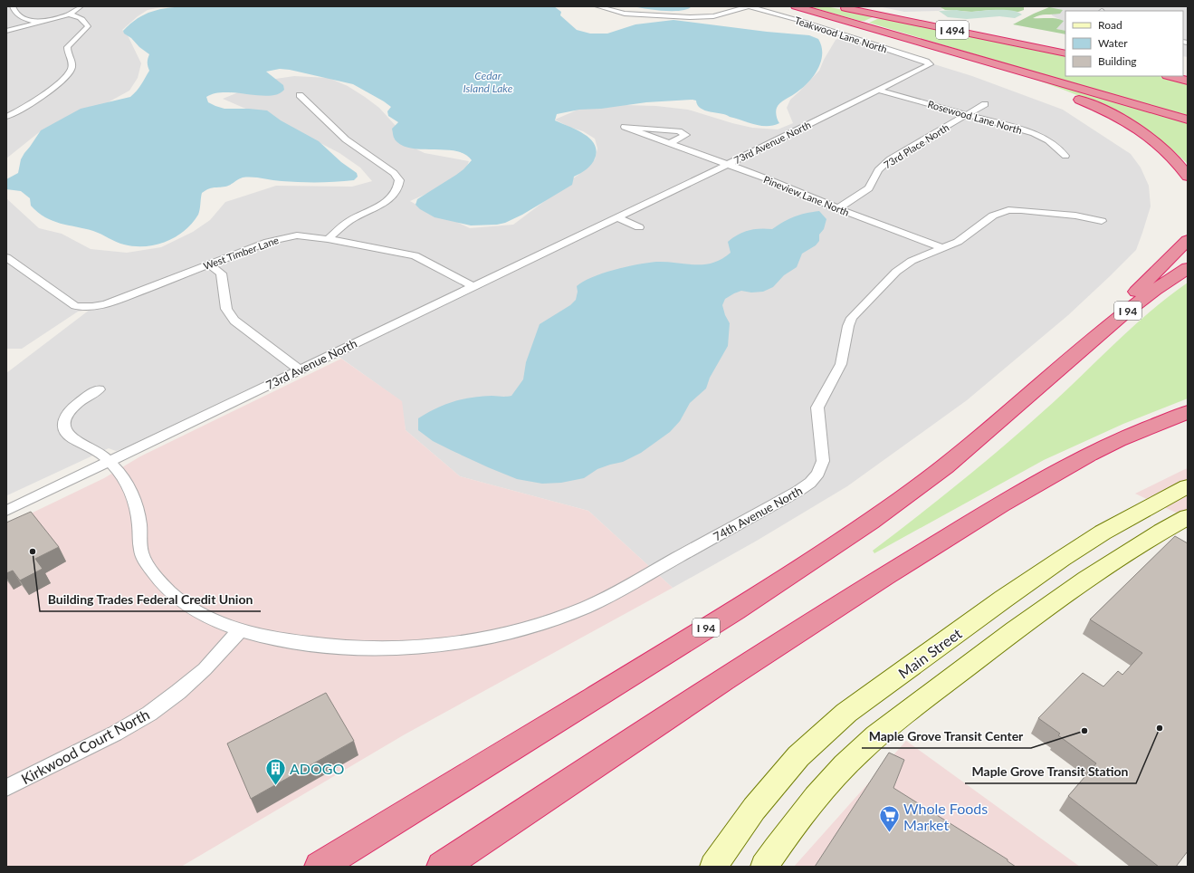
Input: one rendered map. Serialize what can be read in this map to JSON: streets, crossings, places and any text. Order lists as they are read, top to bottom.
{
  "streets": {
    "highway": ["I 494", "I 94"],
    "street": [
      "Teakwood Lane North",
      "Rosewood Lane North",
      "73rd Avenue North",
      "73rd Place North",
      "Pineview Lane North",
      "West Timber Lane",
      "74th Avenue North",
      "Main Street",
      "Kirkwood Court North"
    ]
  },
  "crossings": [
    ["Teakwood Lane North", "73rd Avenue North"],
    ["Rosewood Lane North", "73rd Avenue North"],
    ["Rosewood Lane North", "73rd Place North"],
    ["73rd Avenue North", "Pineview Lane North"],
    ["73rd Avenue North", "West Timber Lane"],
    ["73rd Avenue North", "74th Avenue North"],
    ["73rd Place North", "Pineview Lane North"],
    ["Pineview Lane North", "74th Avenue North"],
    ["74th Avenue North", "Kirkwood Court North"]
  ],
  "water": ["Cedar Island Lake"],
  "places": {
    "other": ["Building Trades Federal Credit Union", "Maple Grove Transit Station", "Maple Grove Transit Center"],
    "building": ["ADOGO"],
    "supermarket": ["Whole Foods Market"]
  },
  "legend": ["Road", "Water", "Building"]
}
